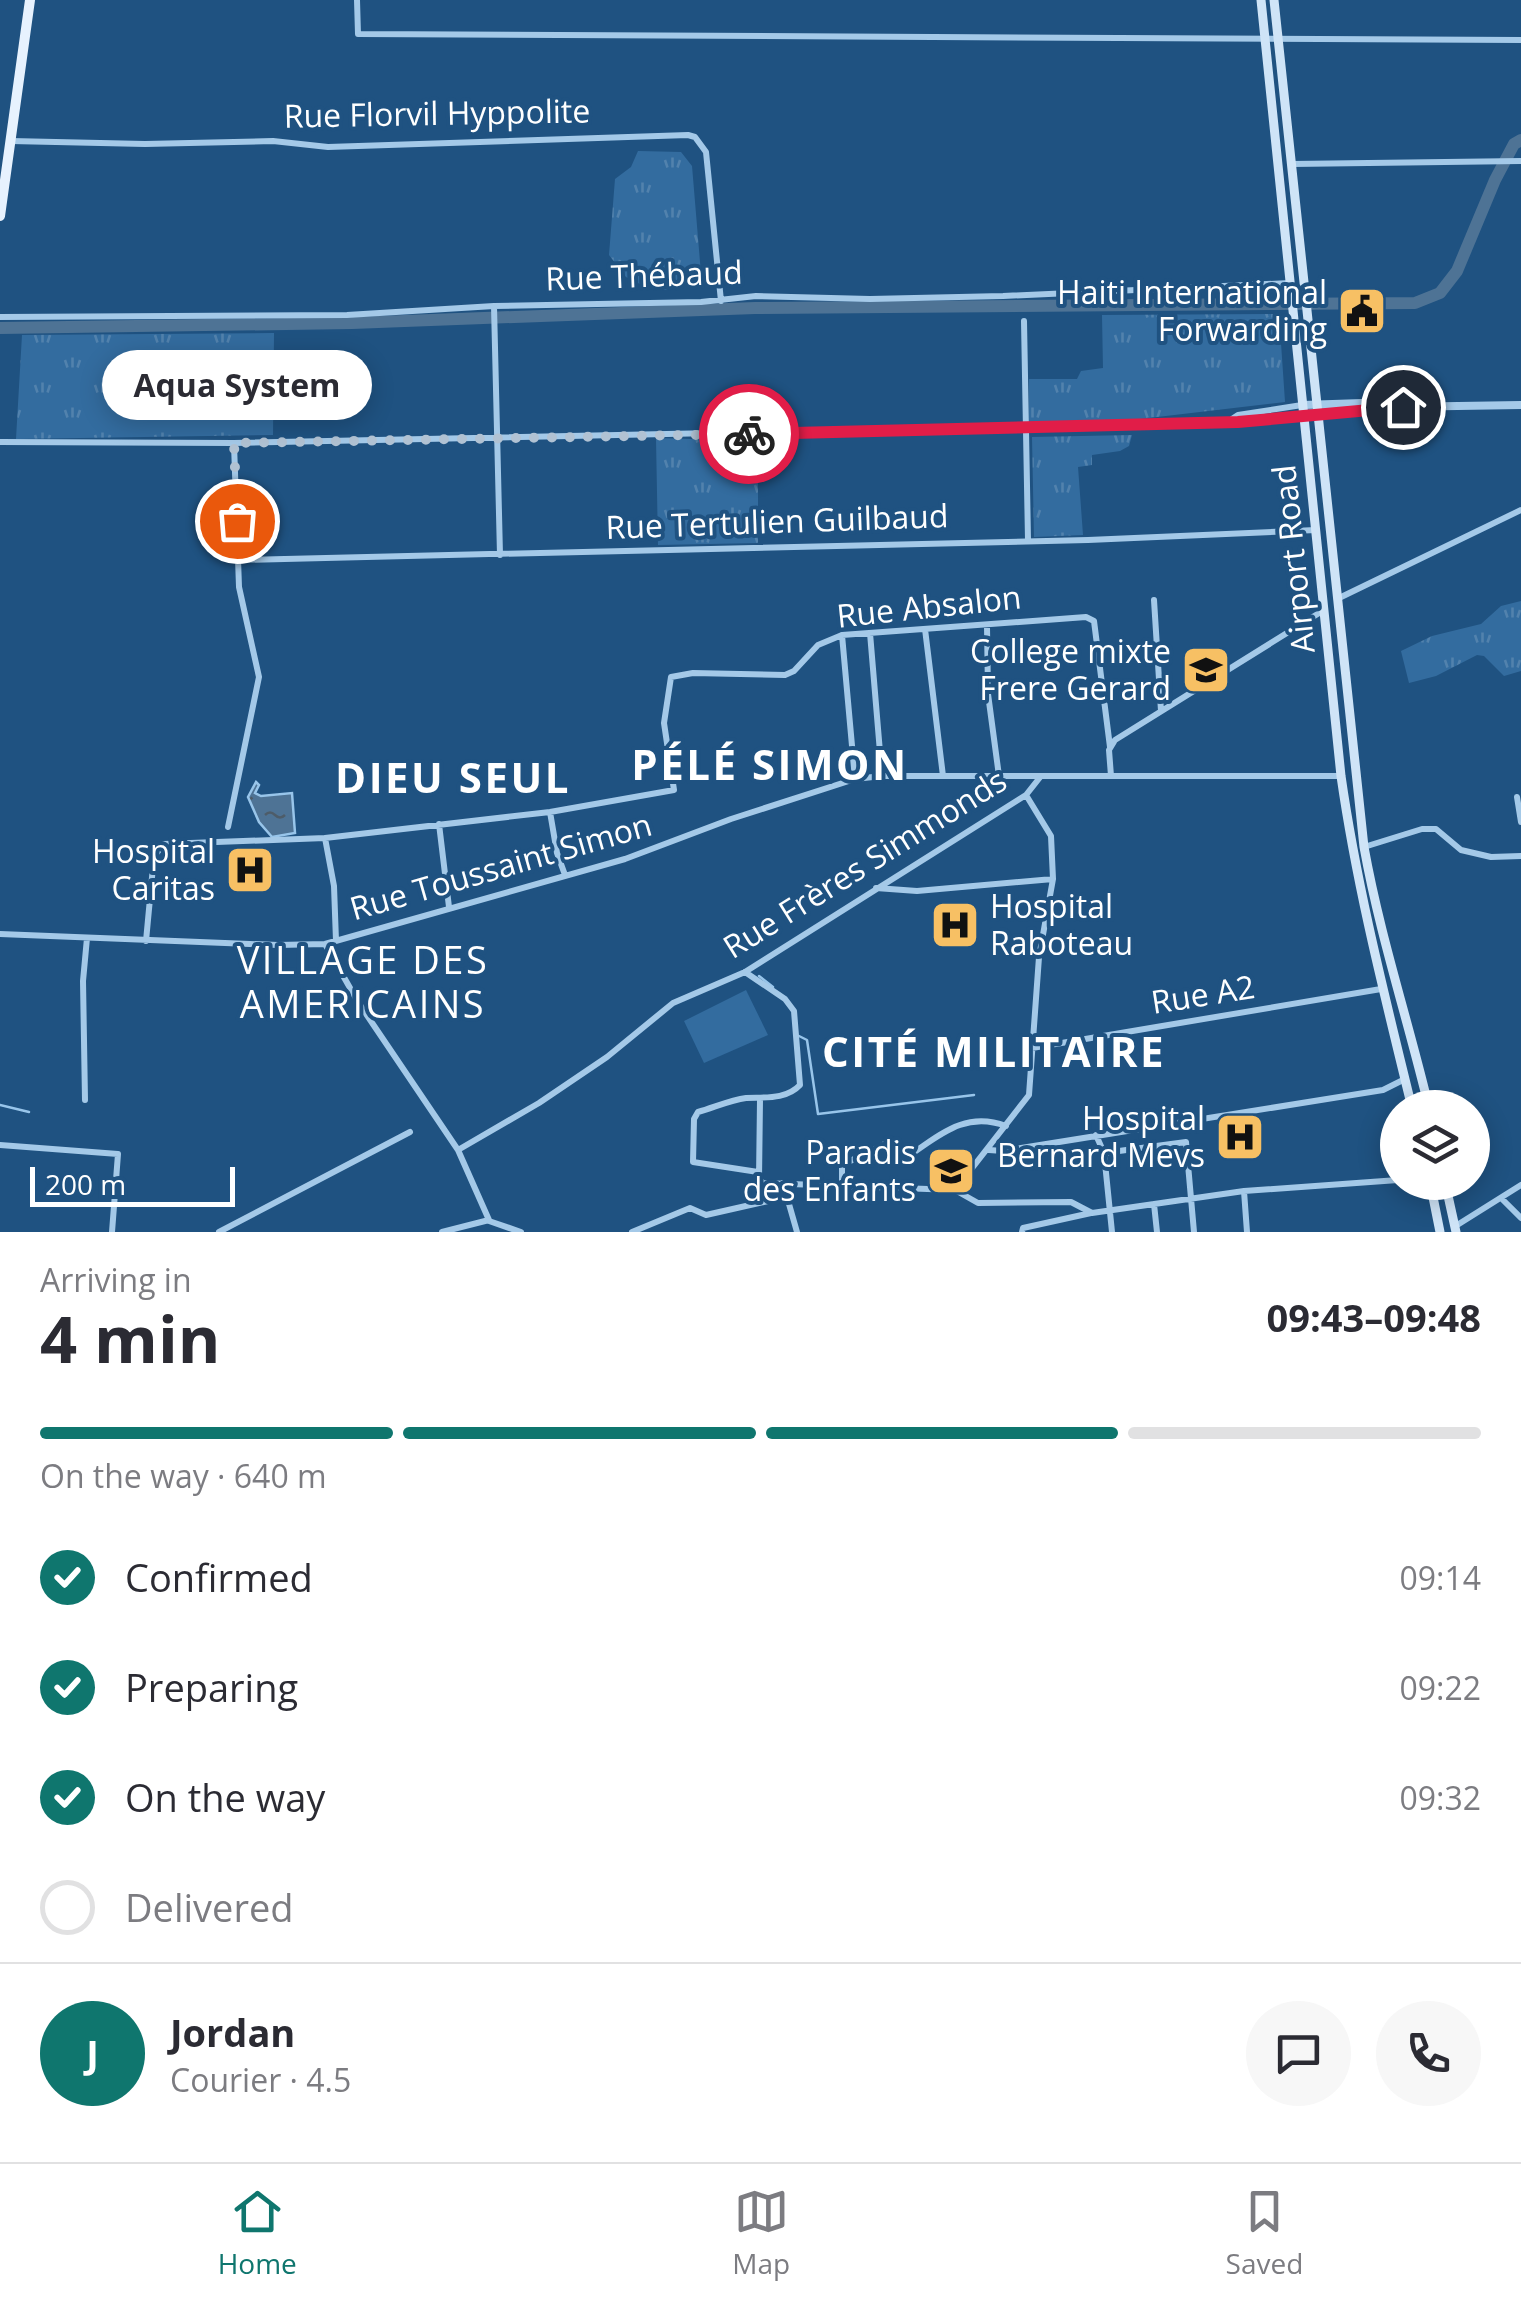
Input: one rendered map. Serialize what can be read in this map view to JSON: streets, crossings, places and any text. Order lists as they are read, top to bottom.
{
  "streets": {
    "main road": ["Airport Road"],
    "street": [
      "Rue Florvil Hyppolite",
      "Rue Thébaud",
      "Rue Tertulien Guilbaud",
      "Rue Absalon",
      "Rue Frères Simmonds",
      "Rue Toussaint Simon",
      "Rue A2"
    ]
  },
  "crossings": [
    ["Rue Florvil Hyppolite", "Rue Thébaud"],
    ["Rue Thébaud", "Airport Road"],
    ["Rue Tertulien Guilbaud", "Airport Road"],
    ["Airport Road", "Rue Frères Simmonds"],
    ["Airport Road", "Rue A2"],
    ["Rue Absalon", "Rue Toussaint Simon"],
    ["Rue Frères Simmonds", "Rue Toussaint Simon"]
  ],
  "districts": [
    "PÉLÉ SIMON",
    "DIEU SEUL",
    "VILLAGE DES AMERICAINS",
    "CITÉ MILITAIRE"
  ],
  "places": {
    "public building": ["Haiti International Forwarding"],
    "other": ["Aqua System"],
    "school or university": ["College mixte Frere Gerard", "Paradis des Enfants"],
    "hospital": ["Hospital Caritas", "Hospital Raboteau", "Hospital Bernard Mevs"]
  },
  "scale_bar": "200 m",
  "page": {
    "bubble": "Aqua System",
    "scale": "200 m",
    "heading": ["4 min", "Arriving in", "09:43–09:48"],
    "panel": ["Jordan", "Courier · 4.5"],
    "bar": "On the way · 640 m",
    "list": [
      ["Confirmed", "09:14"],
      ["Preparing", "09:22"],
      ["On the way", "09:32"],
      "Delivered"
    ],
    "round": "J",
    "tabs": ["Home", "Map", "Saved"]
  }
}
